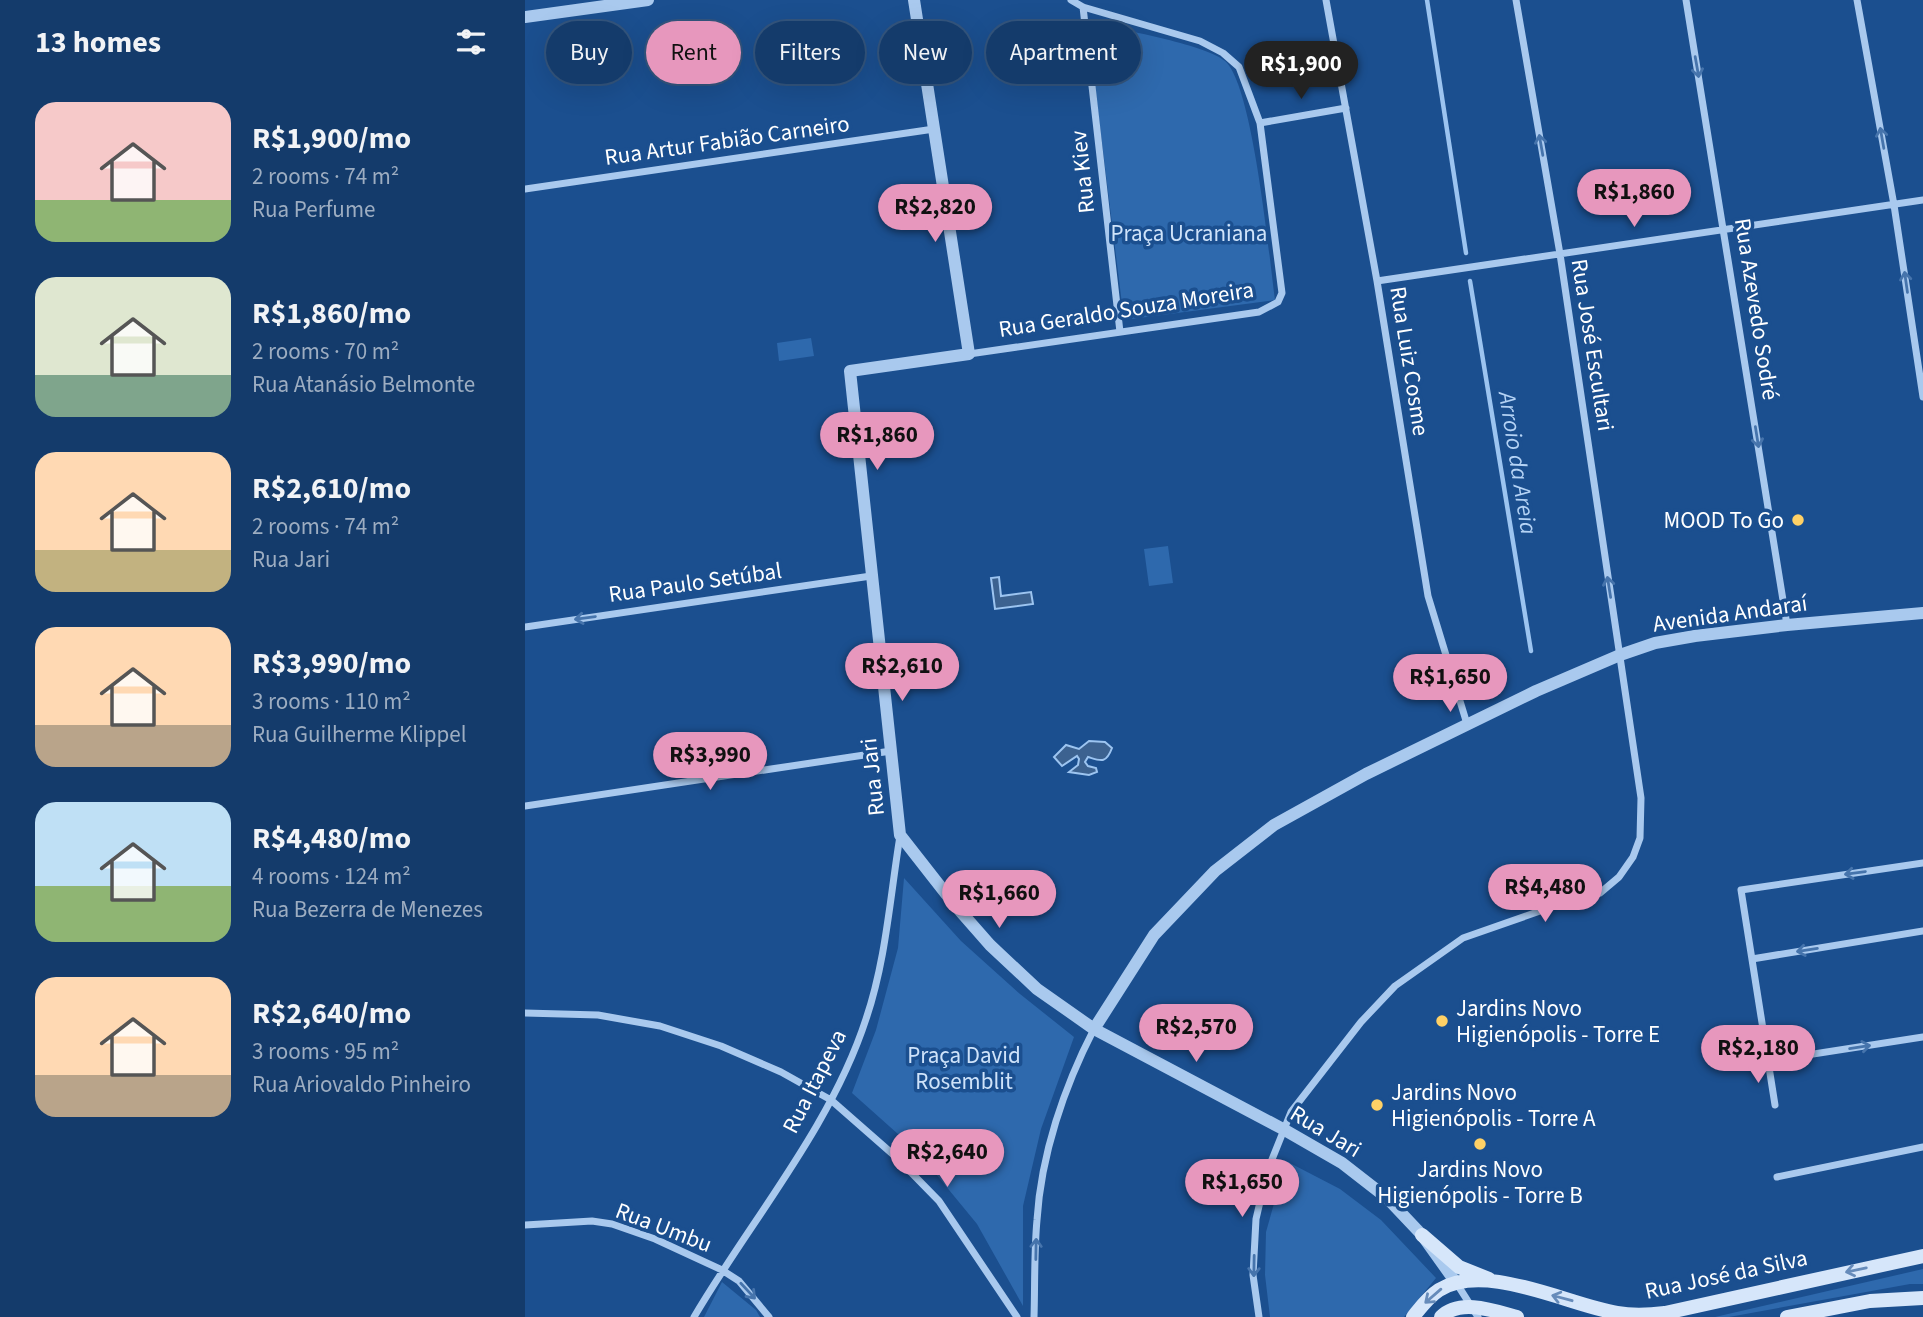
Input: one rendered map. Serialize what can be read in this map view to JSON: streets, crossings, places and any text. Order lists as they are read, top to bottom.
{
  "streets": {
    "main road": ["Rua José da Silva"],
    "street": [
      "Rua Artur Fabião Carneiro",
      "Rua Kiev",
      "Rua Geraldo Souza Moreira",
      "Rua Azevedo Sodré",
      "Rua José Escultari",
      "Rua Luiz Cosme",
      "Rua Paulo Setúbal",
      "Avenida Andaraí",
      "Rua Jari",
      "Rua Itapeva",
      "Rua Umbu"
    ]
  },
  "crossings": [
    ["Rua Kiev", "Rua Geraldo Souza Moreira"],
    ["Rua Geraldo Souza Moreira", "Rua Jari"],
    ["Rua Azevedo Sodré", "Avenida Andaraí"],
    ["Rua José Escultari", "Avenida Andaraí"],
    ["Rua José Escultari", "Rua Jari"],
    ["Rua Luiz Cosme", "Avenida Andaraí"],
    ["Rua Paulo Setúbal", "Rua Jari"],
    ["Avenida Andaraí", "Rua Jari"],
    ["Rua Jari", "Rua Itapeva"],
    ["Rua Jari", "Rua José da Silva"],
    ["Rua Itapeva", "Rua Umbu"]
  ],
  "one_way": ["Rua Azevedo Sodré", "Rua Paulo Setúbal"],
  "water": ["Arroio da Areia"],
  "parks": ["Praça Ucraniana", "Praça David Rosemblit"],
  "places": [
    "MOOD To Go",
    "Jardins Novo Higienópolis - Torre E",
    "Jardins Novo Higienópolis - Torre A",
    "Jardins Novo Higienópolis - Torre B"
  ],
  "page": {
    "heading": "13 homes",
    "chip": [
      "Buy",
      "Rent",
      "Filters",
      "New",
      "Apartment"
    ],
    "price": [
      "R$1,900",
      "R$1,860",
      "R$2,820",
      "R$1,860",
      "R$2,610",
      "R$1,650",
      "R$3,990",
      "R$4,480",
      "R$1,660",
      "R$2,570",
      "R$2,180",
      "R$2,640",
      "R$1,650"
    ],
    "list": [
      {
        "name": "R$1,900/mo",
        "note": "2 rooms · 74 m² · Rua Perfume"
      },
      {
        "name": "R$1,860/mo",
        "note": "2 rooms · 70 m² · Rua Atanásio Belmonte"
      },
      {
        "name": "R$2,610/mo",
        "note": "2 rooms · 74 m² · Rua Jari"
      },
      {
        "name": "R$3,990/mo",
        "note": "3 rooms · 110 m² · Rua Guilherme Klippel"
      },
      {
        "name": "R$4,480/mo",
        "note": "4 rooms · 124 m² · Rua Bezerra de Menezes"
      },
      {
        "name": "R$2,640/mo",
        "note": "3 rooms · 95 m² · Rua Ariovaldo Pinheiro"
      }
    ]
  }
}
